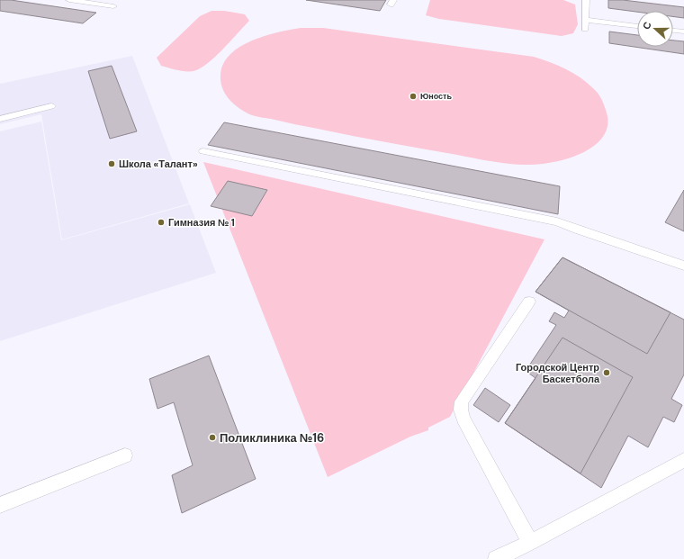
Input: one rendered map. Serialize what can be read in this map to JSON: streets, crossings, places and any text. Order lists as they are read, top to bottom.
{
  "places": [
    "Юность",
    "Школа «Талант»",
    "Гимназия № 1",
    "Городской Центр Баскетбола",
    "Поликлиника №16"
  ],
  "north": "left"
}
